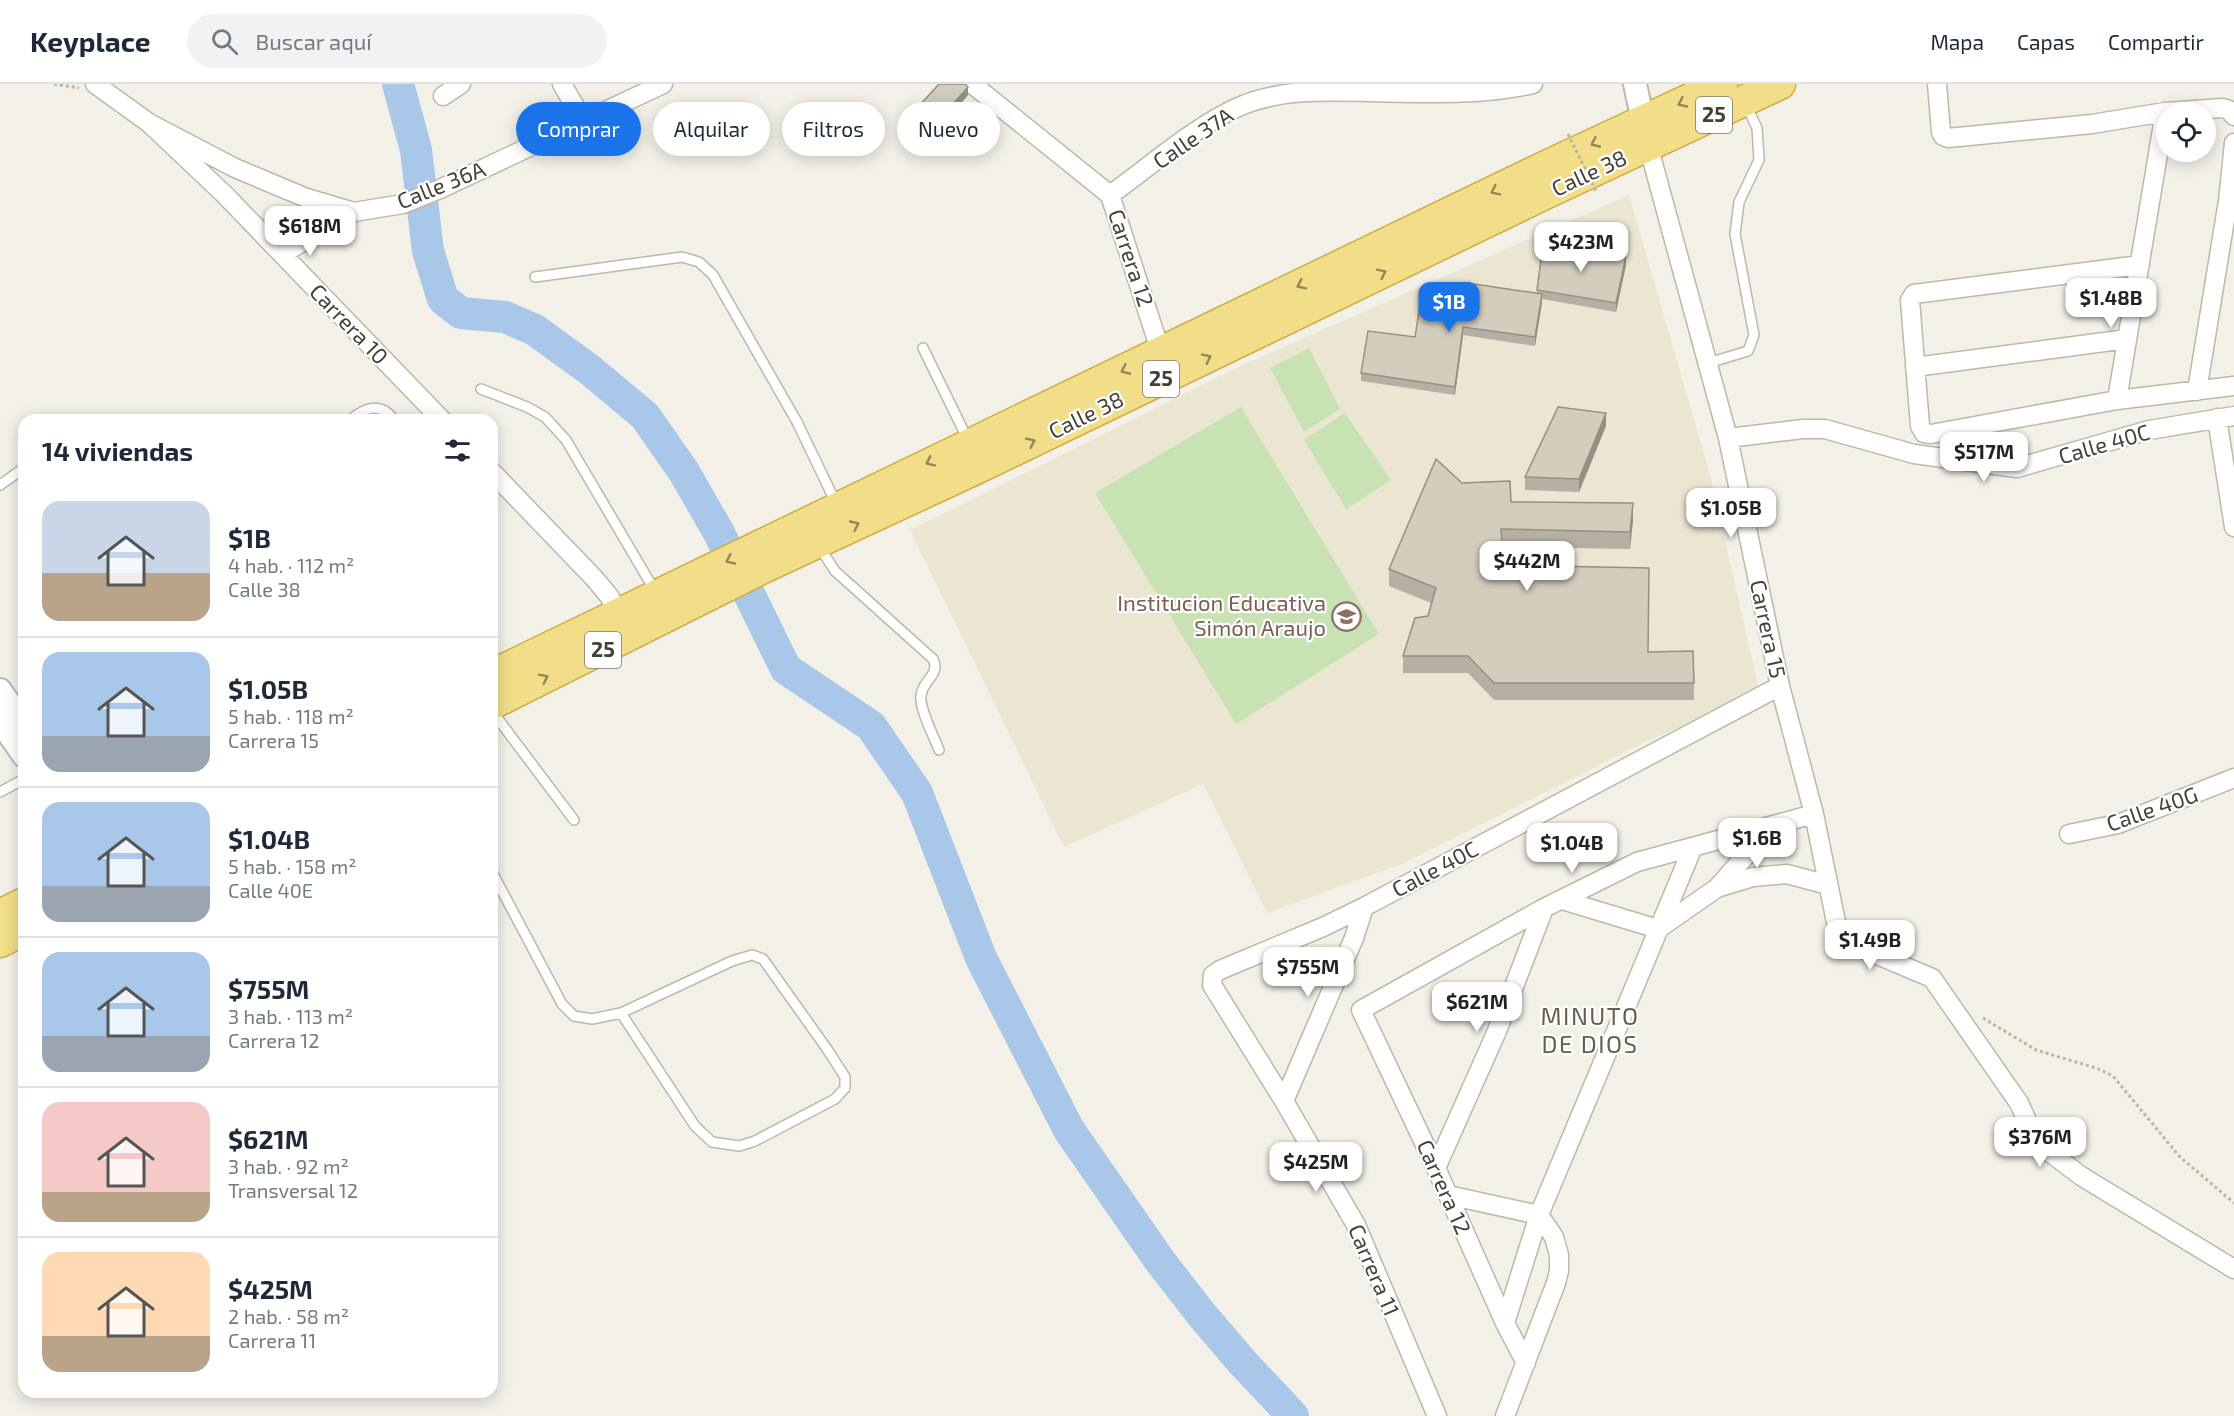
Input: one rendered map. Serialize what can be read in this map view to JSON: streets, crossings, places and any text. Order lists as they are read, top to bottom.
{
  "streets": {
    "highway": ["25", "Calle 38"],
    "street": [
      "Calle 37A",
      "Calle 36A",
      "Carrera 12",
      "Carrera 10",
      "Calle 40C",
      "Carrera 15",
      "Calle 40G",
      "Carrera 11"
    ]
  },
  "crossings": [
    ["Calle 37A", "Carrera 12"],
    ["Calle 38", "Carrera 12"],
    ["Calle 38", "Carrera 15"],
    ["Calle 36A", "Carrera 10"],
    ["Calle 40C", "Carrera 15"],
    ["Calle 40C", "Carrera 11"]
  ],
  "districts": ["MINUTO DE DIOS"],
  "places": {
    "school or university": ["Institucion Educativa Simón Araujo"]
  },
  "page": {
    "header": "Keyplace",
    "search": "Buscar aquí",
    "nav": ["Mapa", "Capas", "Compartir"],
    "chip": [
      "Comprar",
      "Alquilar",
      "Filtros",
      "Nuevo"
    ],
    "price": [
      "$618M",
      "$423M",
      "$1.48B",
      "$1B",
      "$517M",
      "$1.05B",
      "$442M",
      "$1.6B",
      "$1.04B",
      "$1.49B",
      "$755M",
      "$621M",
      "$376M",
      "$425M"
    ],
    "heading": "14 viviendas",
    "list": [
      {
        "name": "$1B",
        "note": "4 hab. · 112 m² · Calle 38"
      },
      {
        "name": "$1.05B",
        "note": "5 hab. · 118 m² · Carrera 15"
      },
      {
        "name": "$1.04B",
        "note": "5 hab. · 158 m² · Calle 40E"
      },
      {
        "name": "$755M",
        "note": "3 hab. · 113 m² · Carrera 12"
      },
      {
        "name": "$621M",
        "note": "3 hab. · 92 m² · Transversal 12"
      },
      {
        "name": "$425M",
        "note": "2 hab. · 58 m² · Carrera 11"
      }
    ]
  }
}
